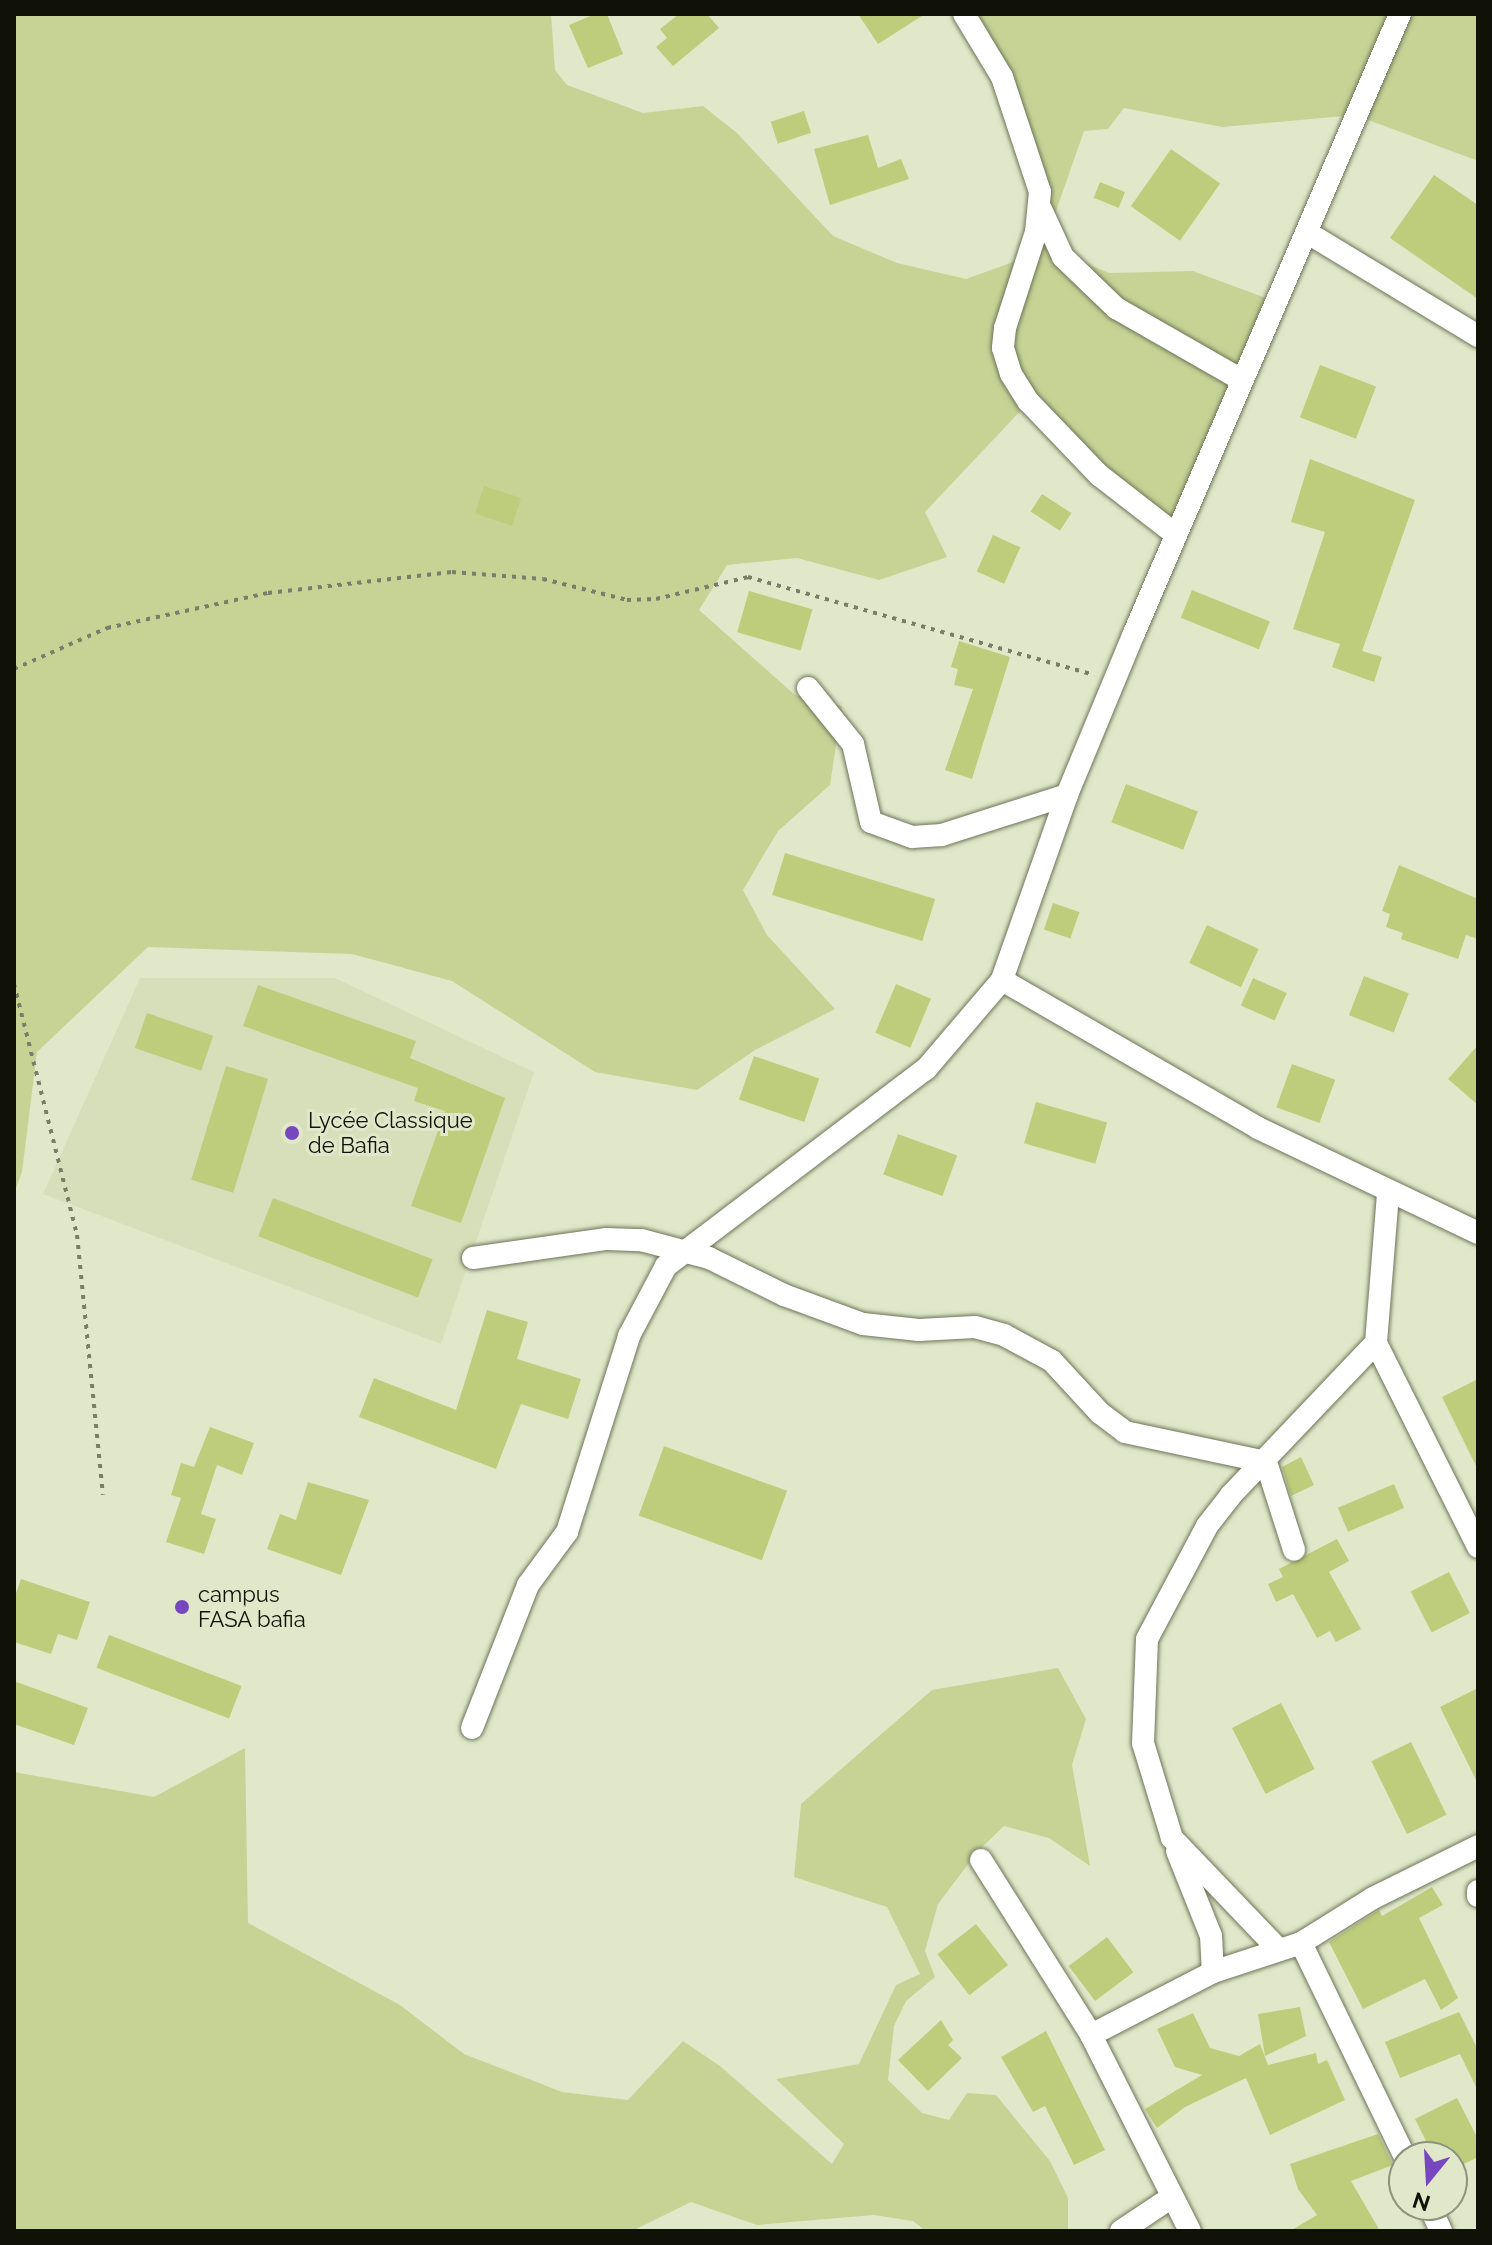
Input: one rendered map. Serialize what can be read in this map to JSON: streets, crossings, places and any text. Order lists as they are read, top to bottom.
{
  "places": ["Lycée Classique de Bafia", "campus FASA bafia"],
  "north": "bottom"
}
